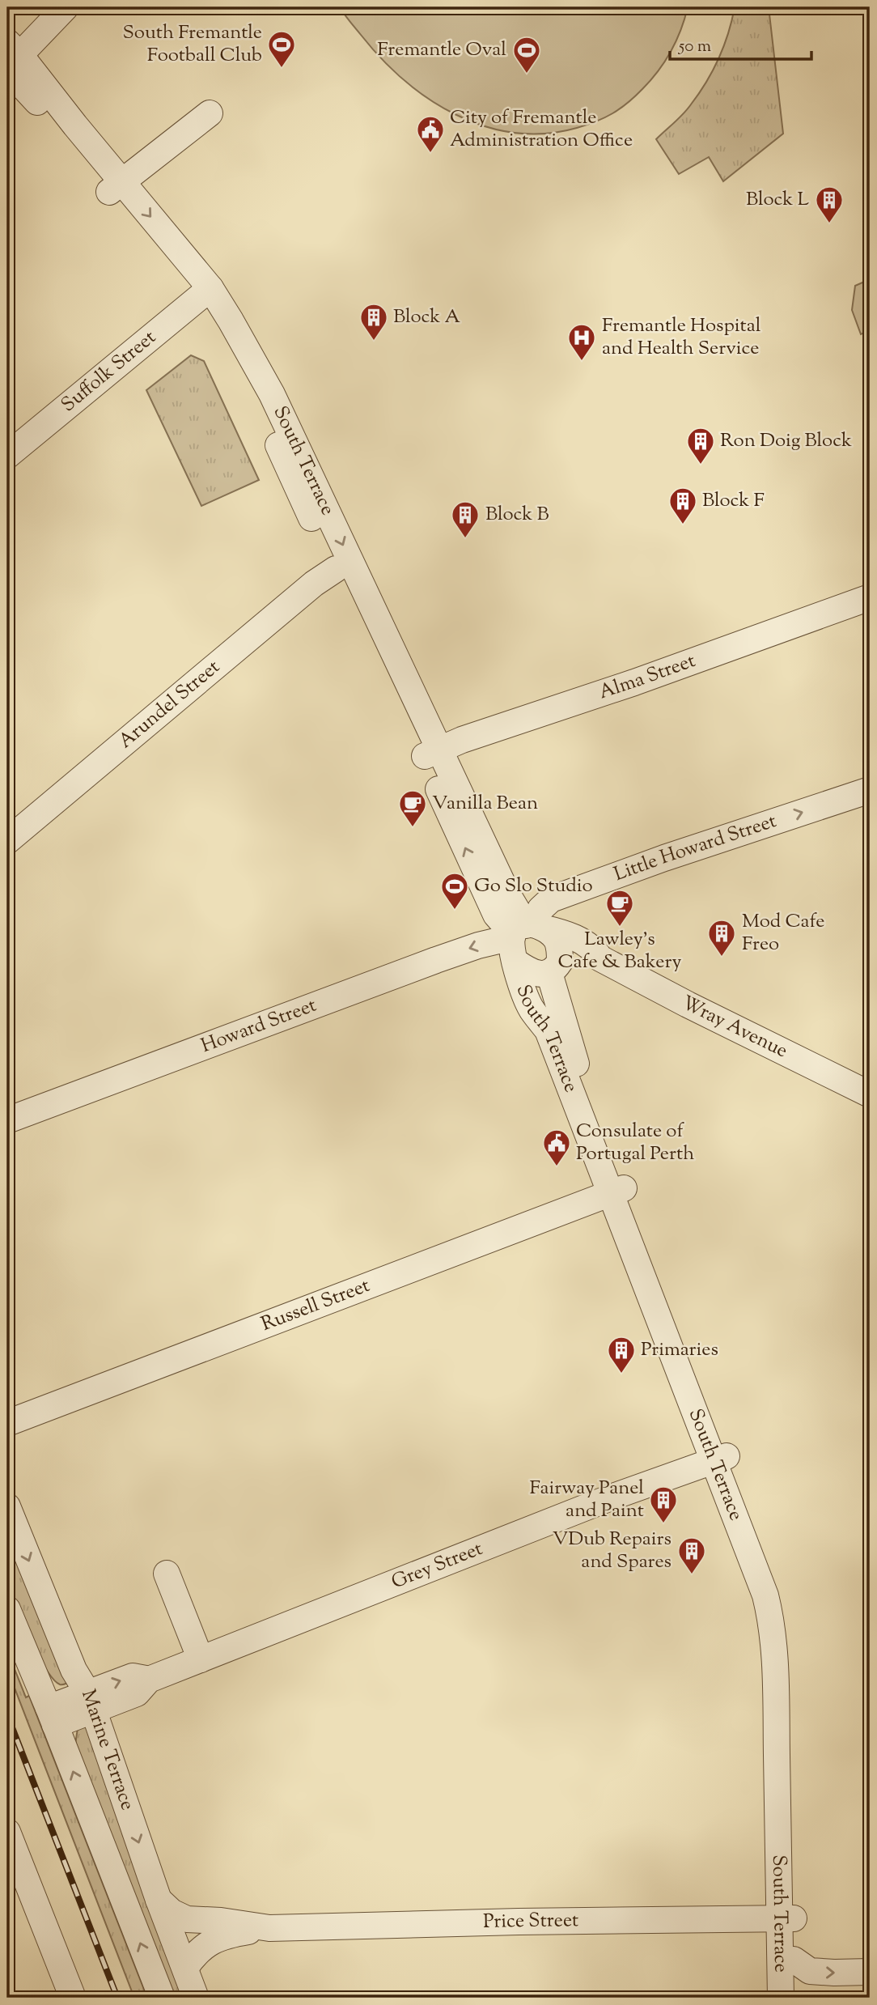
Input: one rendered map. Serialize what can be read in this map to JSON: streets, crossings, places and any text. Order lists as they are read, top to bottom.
{
  "streets": {
    "street": [
      "Suffolk Street",
      "South Terrace",
      "Alma Street",
      "Arundel Street",
      "Little Howard Street",
      "Howard Street",
      "Wray Avenue",
      "Russell Street",
      "Grey Street",
      "Marine Terrace",
      "Price Street"
    ]
  },
  "crossings": [
    ["Suffolk Street", "South Terrace"],
    ["South Terrace", "Alma Street"],
    ["South Terrace", "Arundel Street"],
    ["South Terrace", "Little Howard Street"],
    ["South Terrace", "Howard Street"],
    ["South Terrace", "Wray Avenue"],
    ["South Terrace", "Russell Street"],
    ["South Terrace", "Grey Street"],
    ["South Terrace", "Price Street"],
    ["Little Howard Street", "Howard Street"],
    ["Little Howard Street", "Wray Avenue"],
    ["Howard Street", "Wray Avenue"],
    ["Grey Street", "Marine Terrace"],
    ["Marine Terrace", "Price Street"]
  ],
  "one_way": ["Little Howard Street", "Howard Street"],
  "places": {
    "sports": ["South Fremantle Football Club", "Fremantle Oval", "Go Slo Studio"],
    "public building": ["City of Fremantle Administration Office", "Consulate of Portugal Perth"],
    "building": [
      "Block L",
      "Block A",
      "Ron Doig Block",
      "Block F",
      "Block B",
      "Mod Cafe Freo",
      "Primaries",
      "Fairway Panel and Paint",
      "VDub Repairs and Spares"
    ],
    "hospital": ["Fremantle Hospital and Health Service"],
    "cafe": ["Vanilla Bean", "Lawley's Cafe & Bakery"]
  },
  "scale_bar": "50 m"
}
